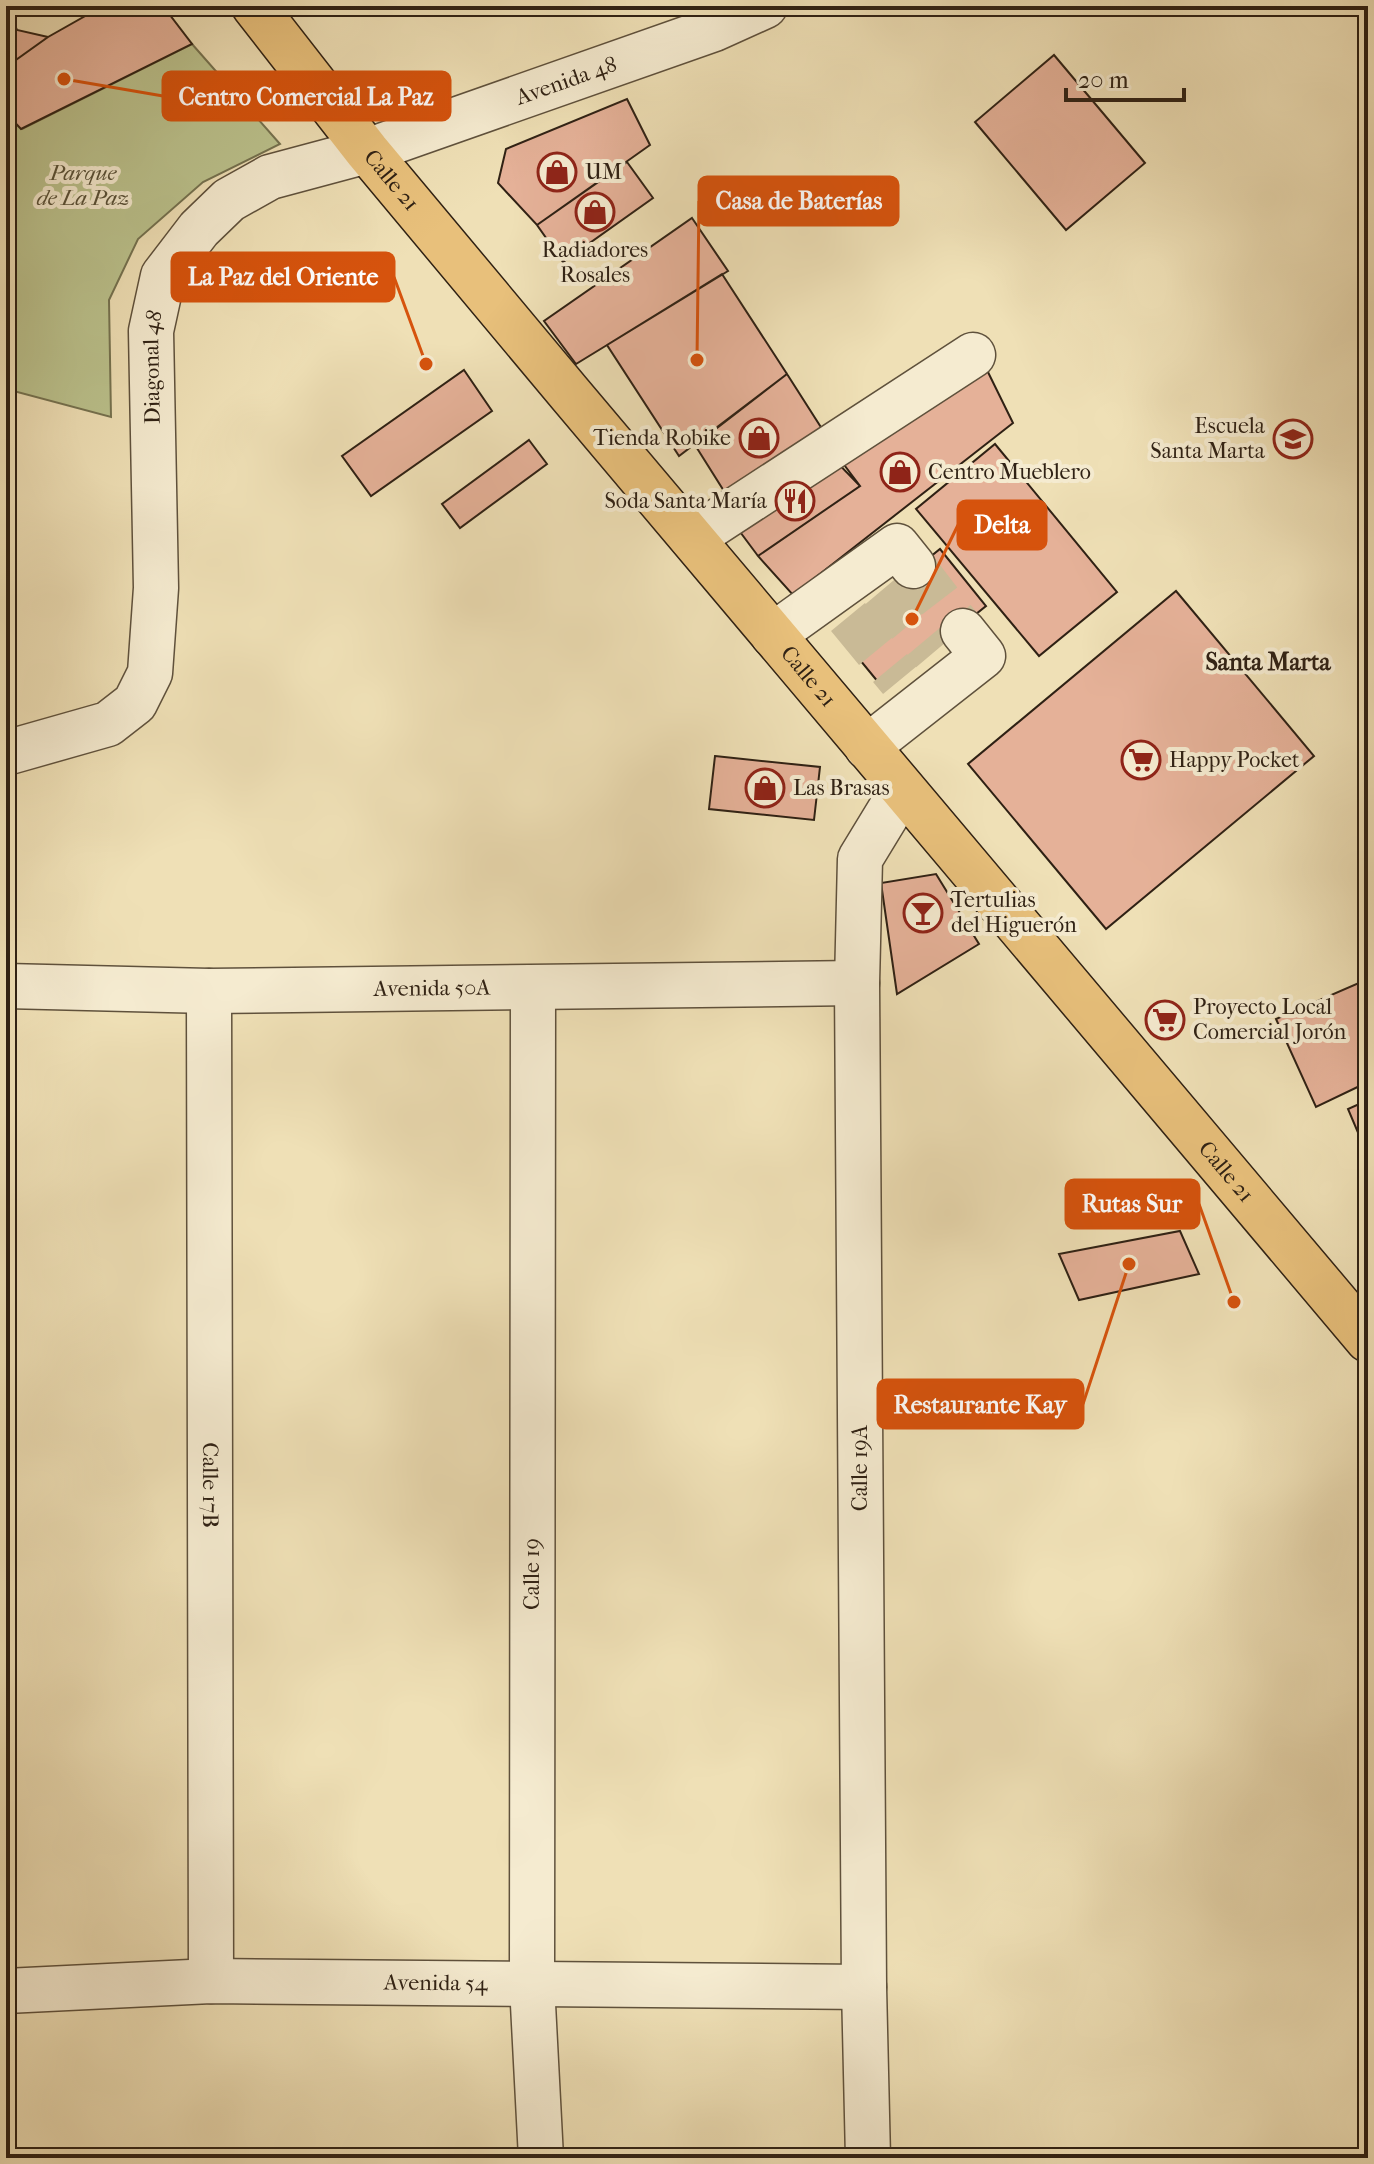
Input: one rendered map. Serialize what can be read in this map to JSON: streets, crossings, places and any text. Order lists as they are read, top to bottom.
{
  "streets": {
    "main road": ["Calle 21"],
    "street": [
      "Avenida 48",
      "Diagonal 48",
      "Avenida 50A",
      "Calle 19A",
      "Calle 17B",
      "Calle 19",
      "Avenida 54"
    ]
  },
  "crossings": [
    ["Avenida 48", "Calle 21"],
    ["Avenida 48", "Diagonal 48"],
    ["Calle 21", "Diagonal 48"],
    ["Calle 21", "Calle 19A"],
    ["Avenida 50A", "Calle 19A"],
    ["Avenida 50A", "Calle 17B"],
    ["Avenida 50A", "Calle 19"],
    ["Calle 19A", "Avenida 54"],
    ["Calle 17B", "Avenida 54"],
    ["Calle 19", "Avenida 54"]
  ],
  "districts": ["Santa Marta"],
  "parks": ["Parque de La Paz"],
  "places": {
    "other": [
      "Centro Comercial La Paz",
      "Casa de Baterías",
      "La Paz del Oriente",
      "Delta",
      "Restaurante Kay",
      "Rutas Sur"
    ],
    "shop": [
      "UM",
      "Radiadores Rosales",
      "Tienda Robike",
      "Centro Mueblero",
      "Las Brasas"
    ],
    "school or university": ["Escuela Santa Marta"],
    "restaurant": ["Soda Santa María"],
    "supermarket": ["Happy Pocket", "Proyecto Local Comercial Jorón"],
    "bar": ["Tertulias del Higuerón"]
  },
  "scale_bar": "20 m"
}
